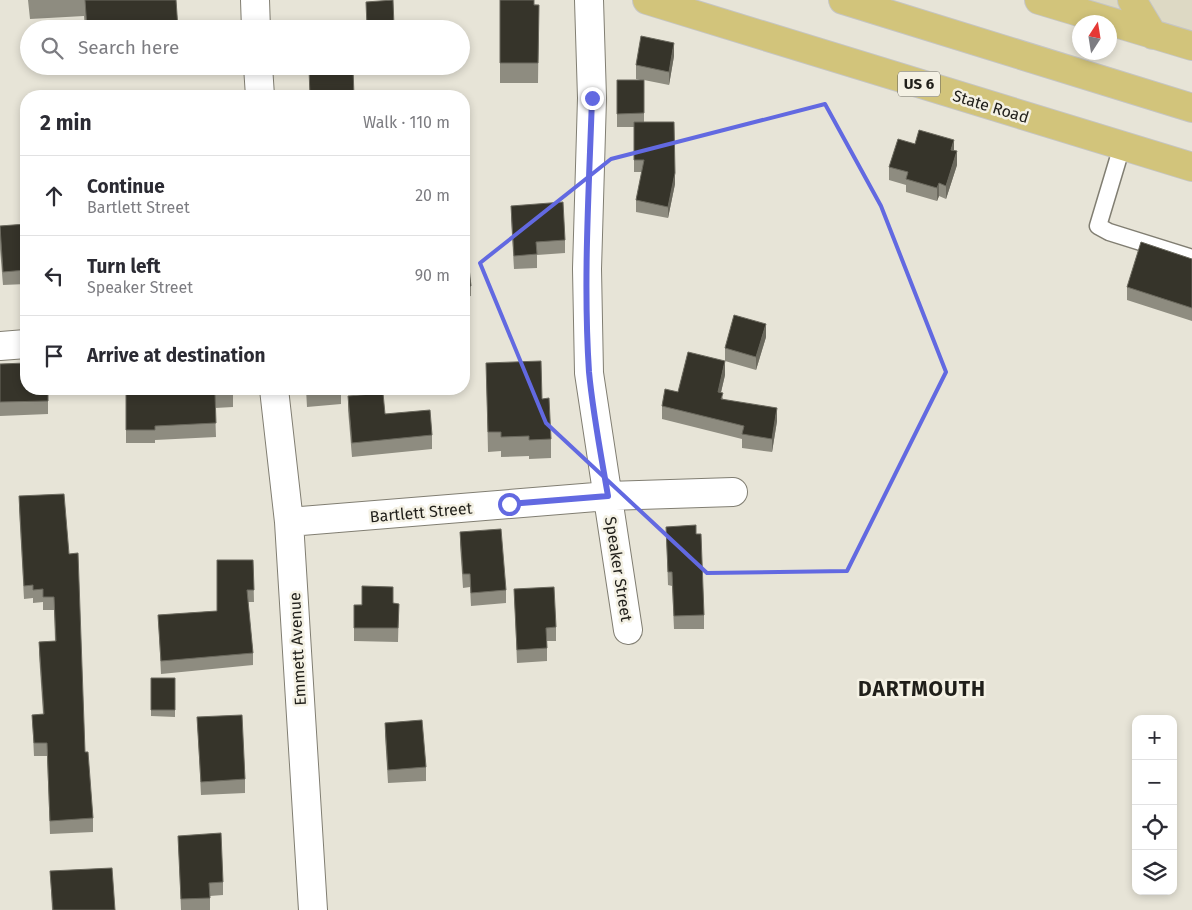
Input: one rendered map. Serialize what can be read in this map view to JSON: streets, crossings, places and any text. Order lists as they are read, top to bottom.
{
  "streets": {
    "main road": ["US 6", "State Road"],
    "street": ["Bartlett Street", "Speaker Street", "Emmett Avenue"]
  },
  "crossings": [
    ["Bartlett Street", "Speaker Street"],
    ["Bartlett Street", "Emmett Avenue"]
  ],
  "districts": ["DARTMOUTH"],
  "north": "top",
  "page": {
    "search": "Search here",
    "heading": ["2 min", "Walk · 110 m"],
    "list": [
      ["Continue", "Bartlett Street", "20 m"],
      ["Turn left", "Speaker Street", "90 m"],
      "Arrive at destination"
    ],
    "map_buttons": ["+", "−"]
  }
}
